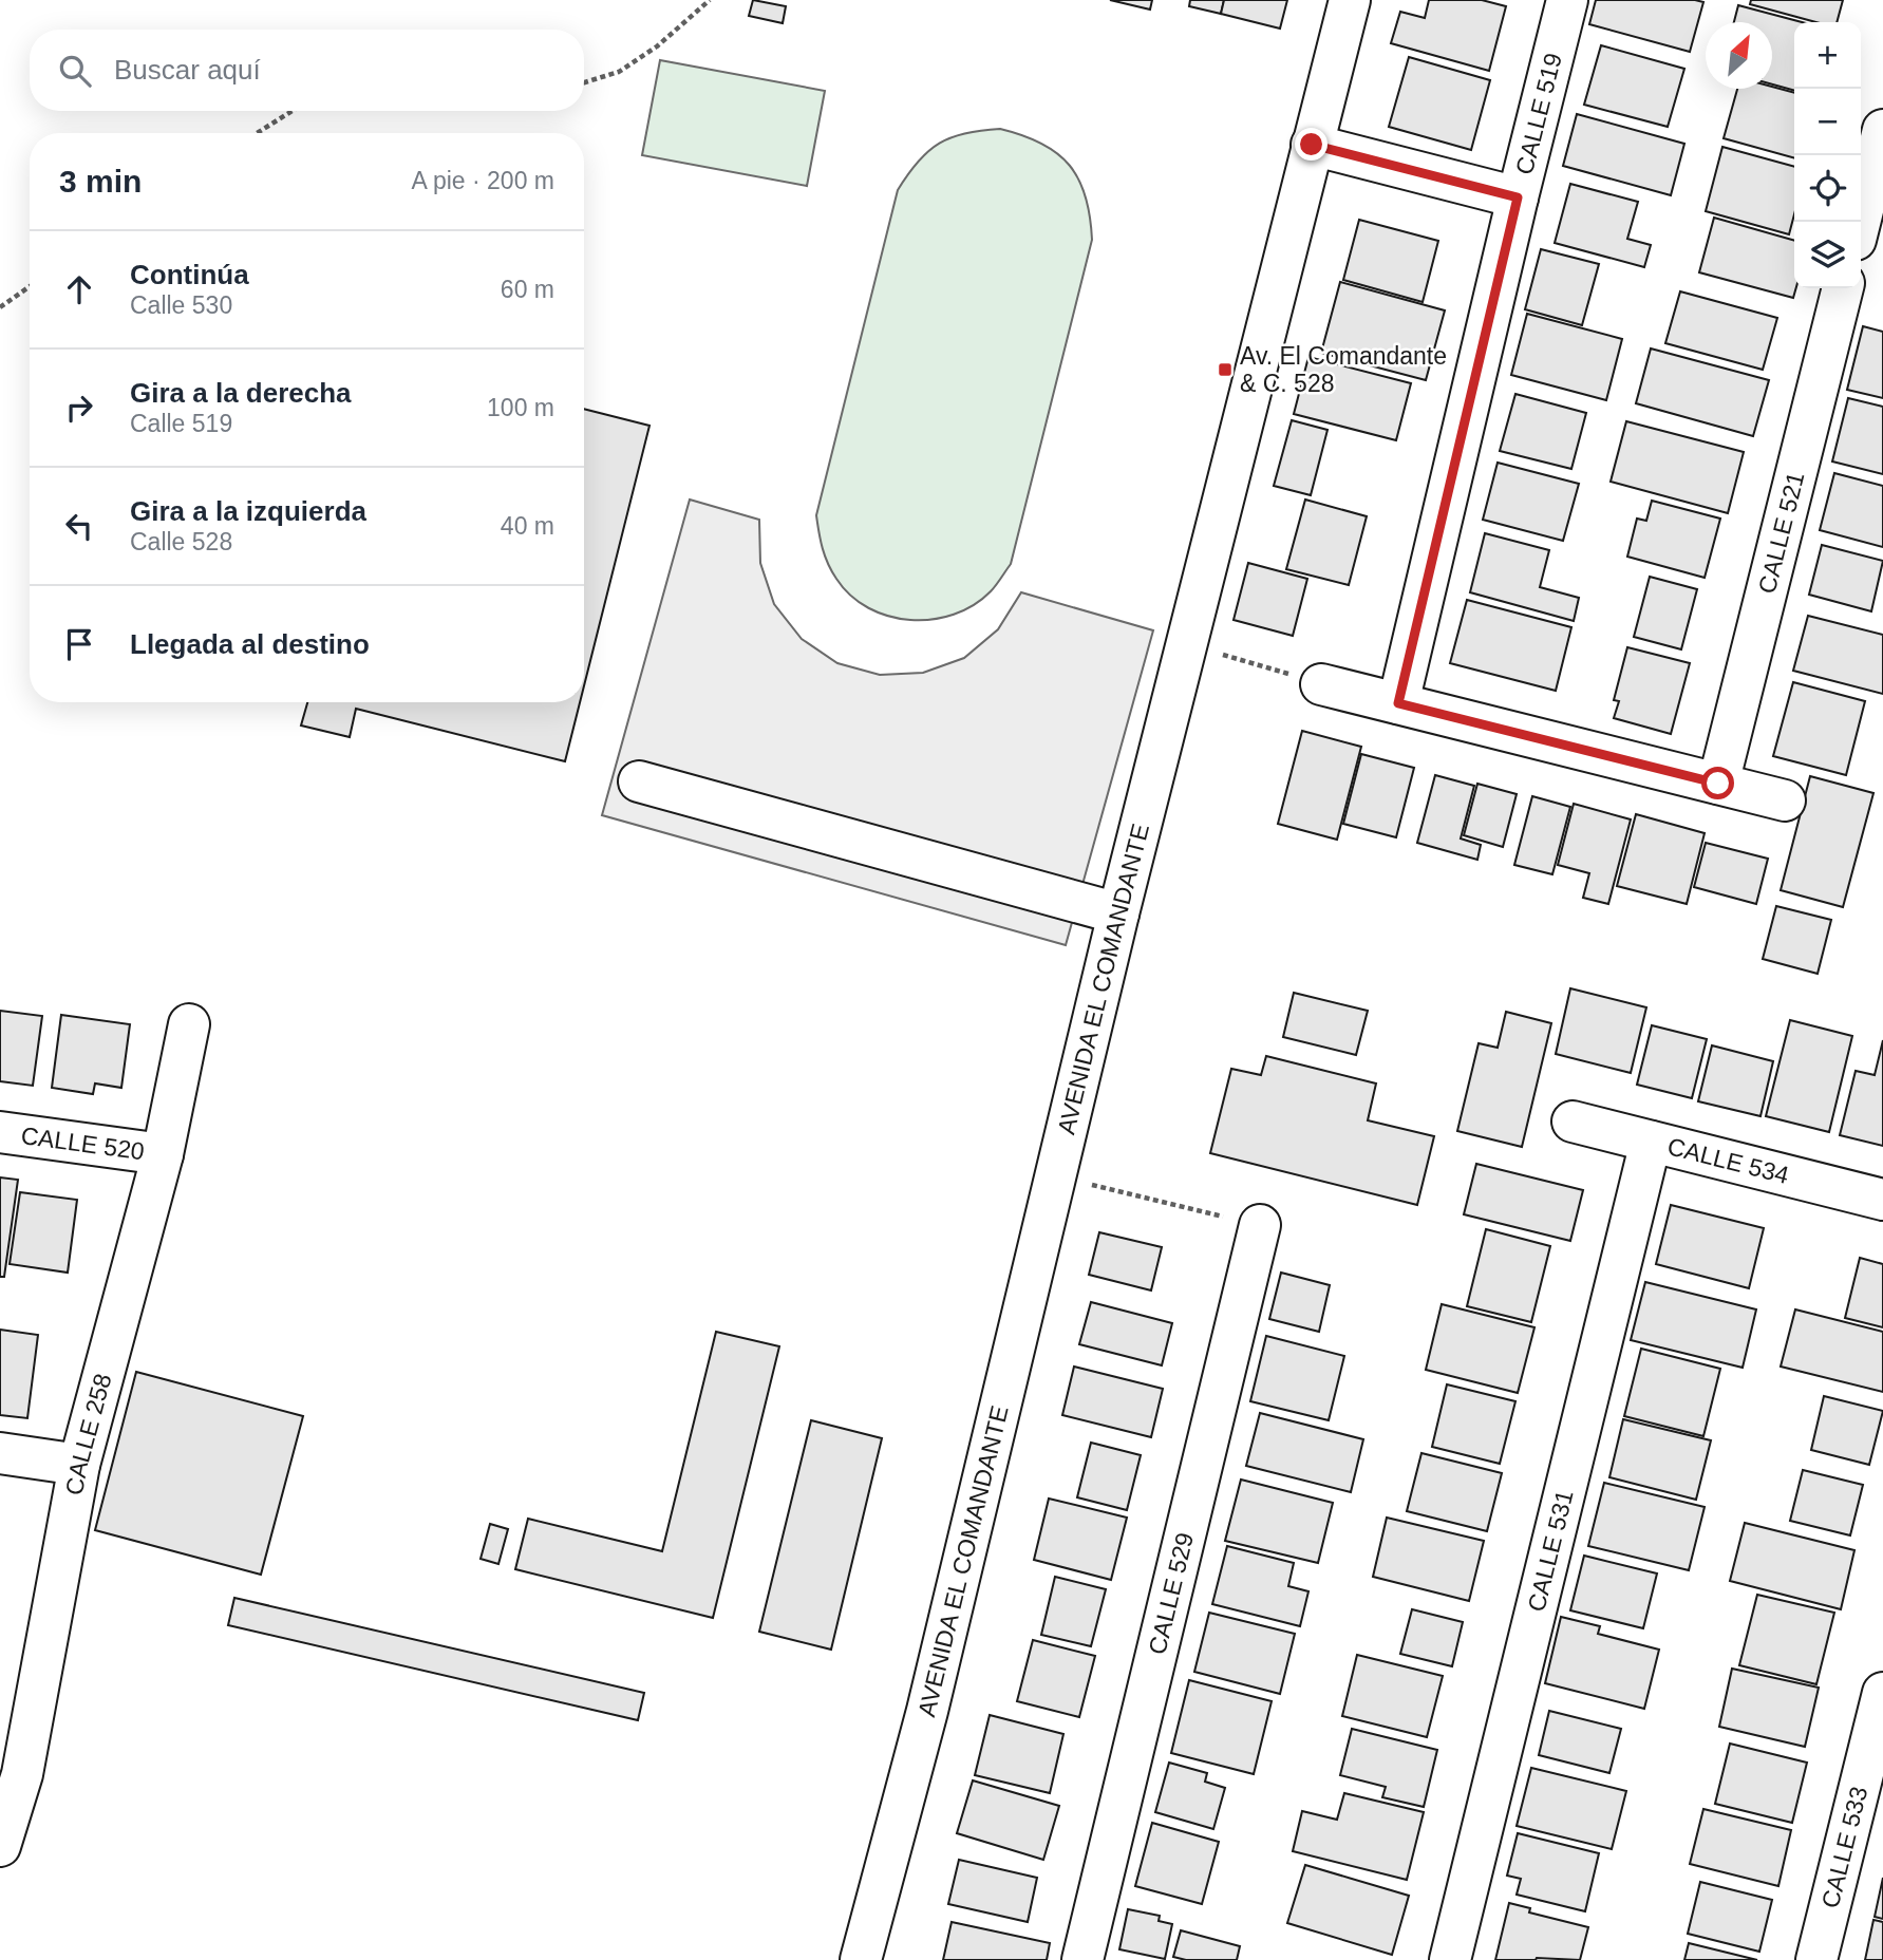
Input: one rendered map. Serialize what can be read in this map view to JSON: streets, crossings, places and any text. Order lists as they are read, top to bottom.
{
  "streets": {
    "street": [
      "CALLE 519",
      "CALLE 521",
      "AVENIDA EL COMANDANTE",
      "CALLE 520",
      "CALLE 534",
      "CALLE 258",
      "CALLE 531",
      "CALLE 529",
      "CALLE 533"
    ]
  },
  "crossings": [
    ["CALLE 520", "CALLE 258"],
    ["CALLE 534", "CALLE 531"]
  ],
  "places": {
    "transit": ["Av. El Comandante & C. 528"]
  },
  "north": "top right",
  "page": {
    "map_buttons": ["+", "−"],
    "search": "Buscar aquí",
    "heading": ["3 min", "A pie · 200 m"],
    "list": [
      ["Continúa", "Calle 530", "60 m"],
      ["Gira a la derecha", "Calle 519", "100 m"],
      ["Gira a la izquierda", "Calle 528", "40 m"],
      "Llegada al destino"
    ]
  }
}
